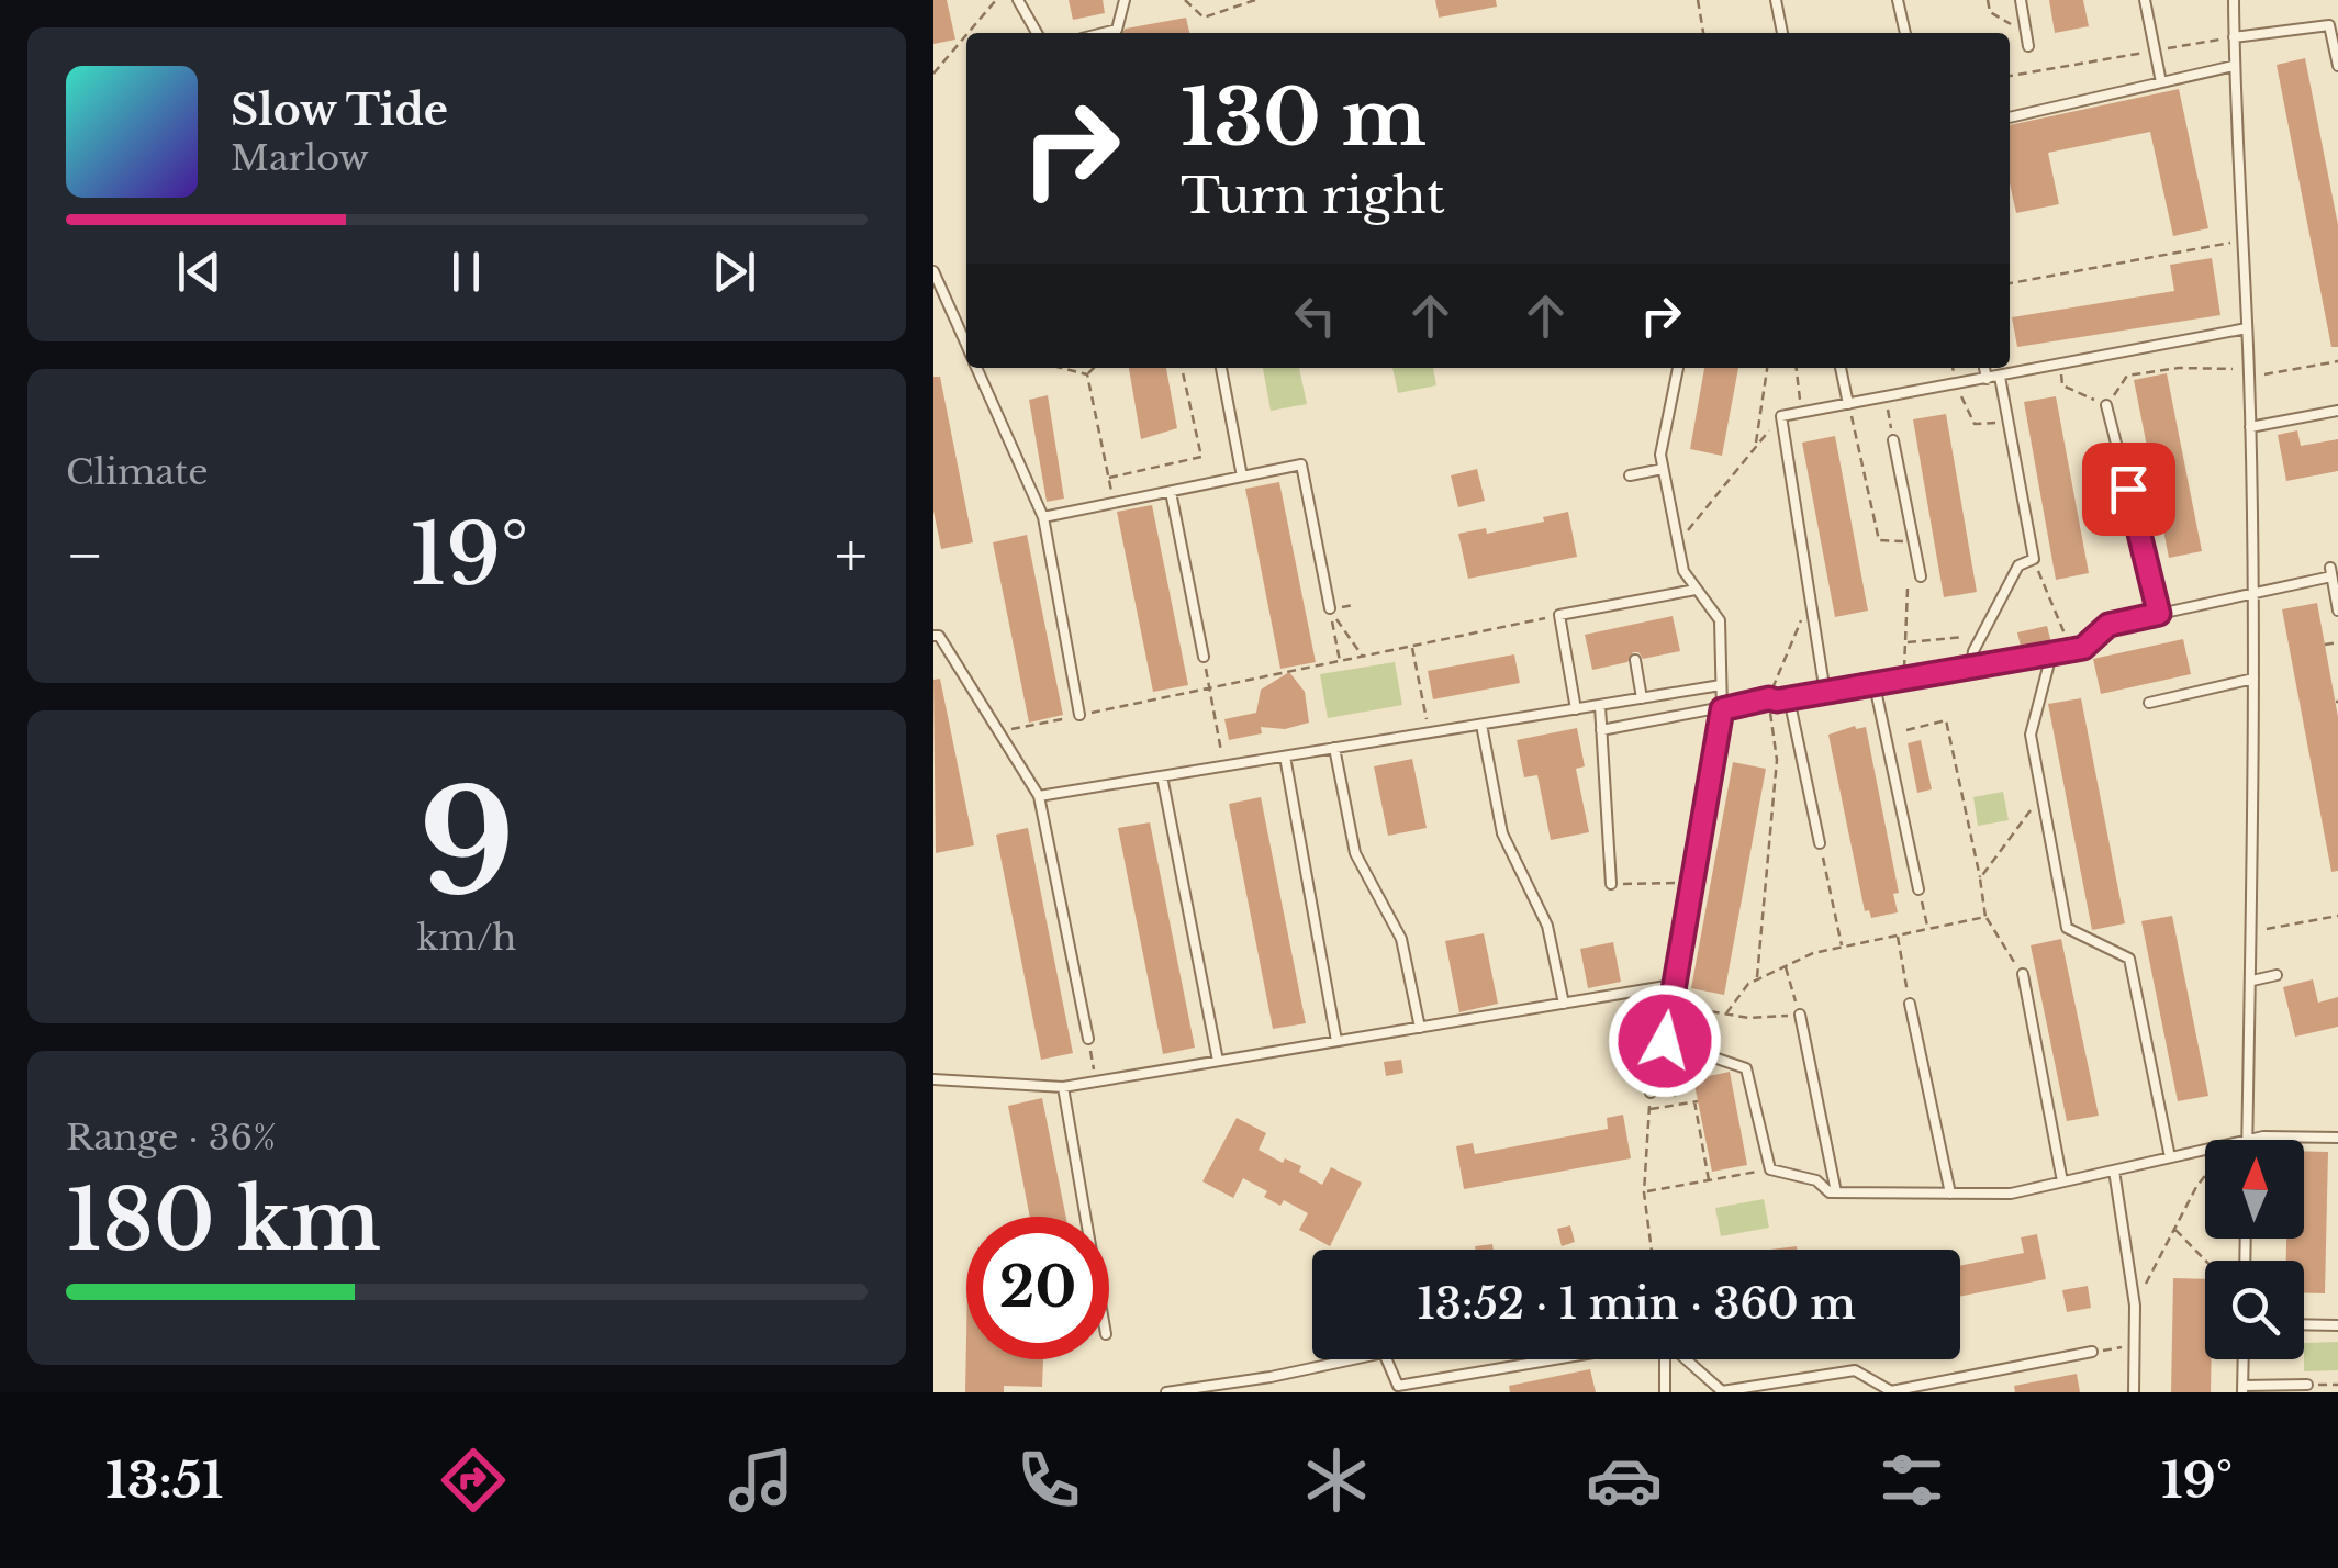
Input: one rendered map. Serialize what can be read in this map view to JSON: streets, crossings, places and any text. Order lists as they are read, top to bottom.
{
  "north": "top",
  "page": {
    "turn": ["130 m", "Turn right"],
    "song": ["Slow Tide", "Marlow"],
    "tile": [
      "Climate",
      ["9", "km/h"],
      ["Range · 36%", "180 km"]
    ],
    "heat": ["−", "19°", "+"],
    "limit": "20",
    "trip": "13:52 · 1 min · 360 m",
    "tabs": ["13:51", "19°"]
  }
}
